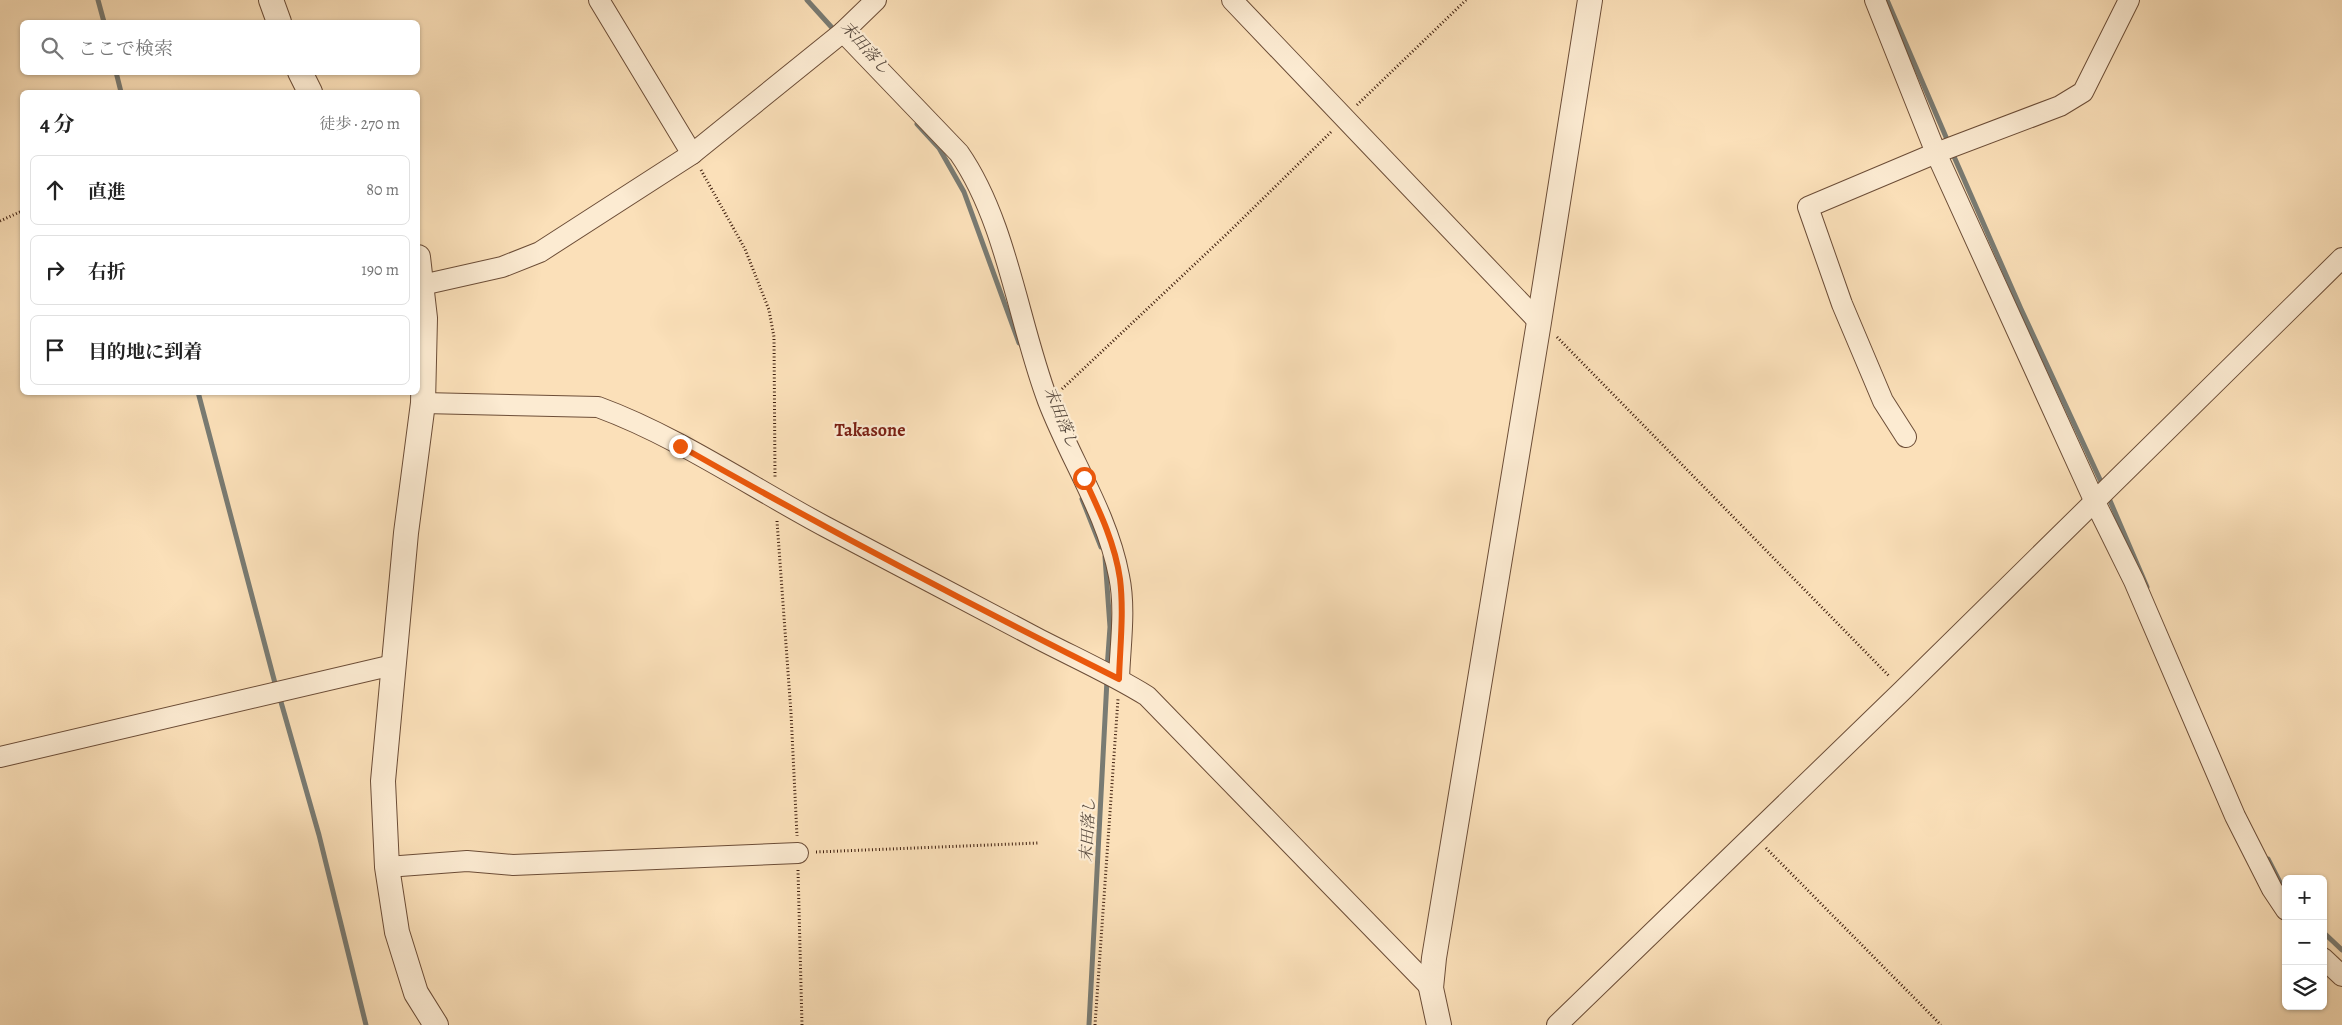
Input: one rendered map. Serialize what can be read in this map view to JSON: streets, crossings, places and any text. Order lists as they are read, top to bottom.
{
  "districts": ["Takasone"],
  "water": ["末田落し"],
  "page": {
    "search": "ここで検索",
    "heading": ["4 分", "徒歩 · 270 m"],
    "list": [
      ["直進", "80 m"],
      ["右折", "190 m"],
      "目的地に到着"
    ],
    "map_buttons": ["+", "−"]
  }
}
